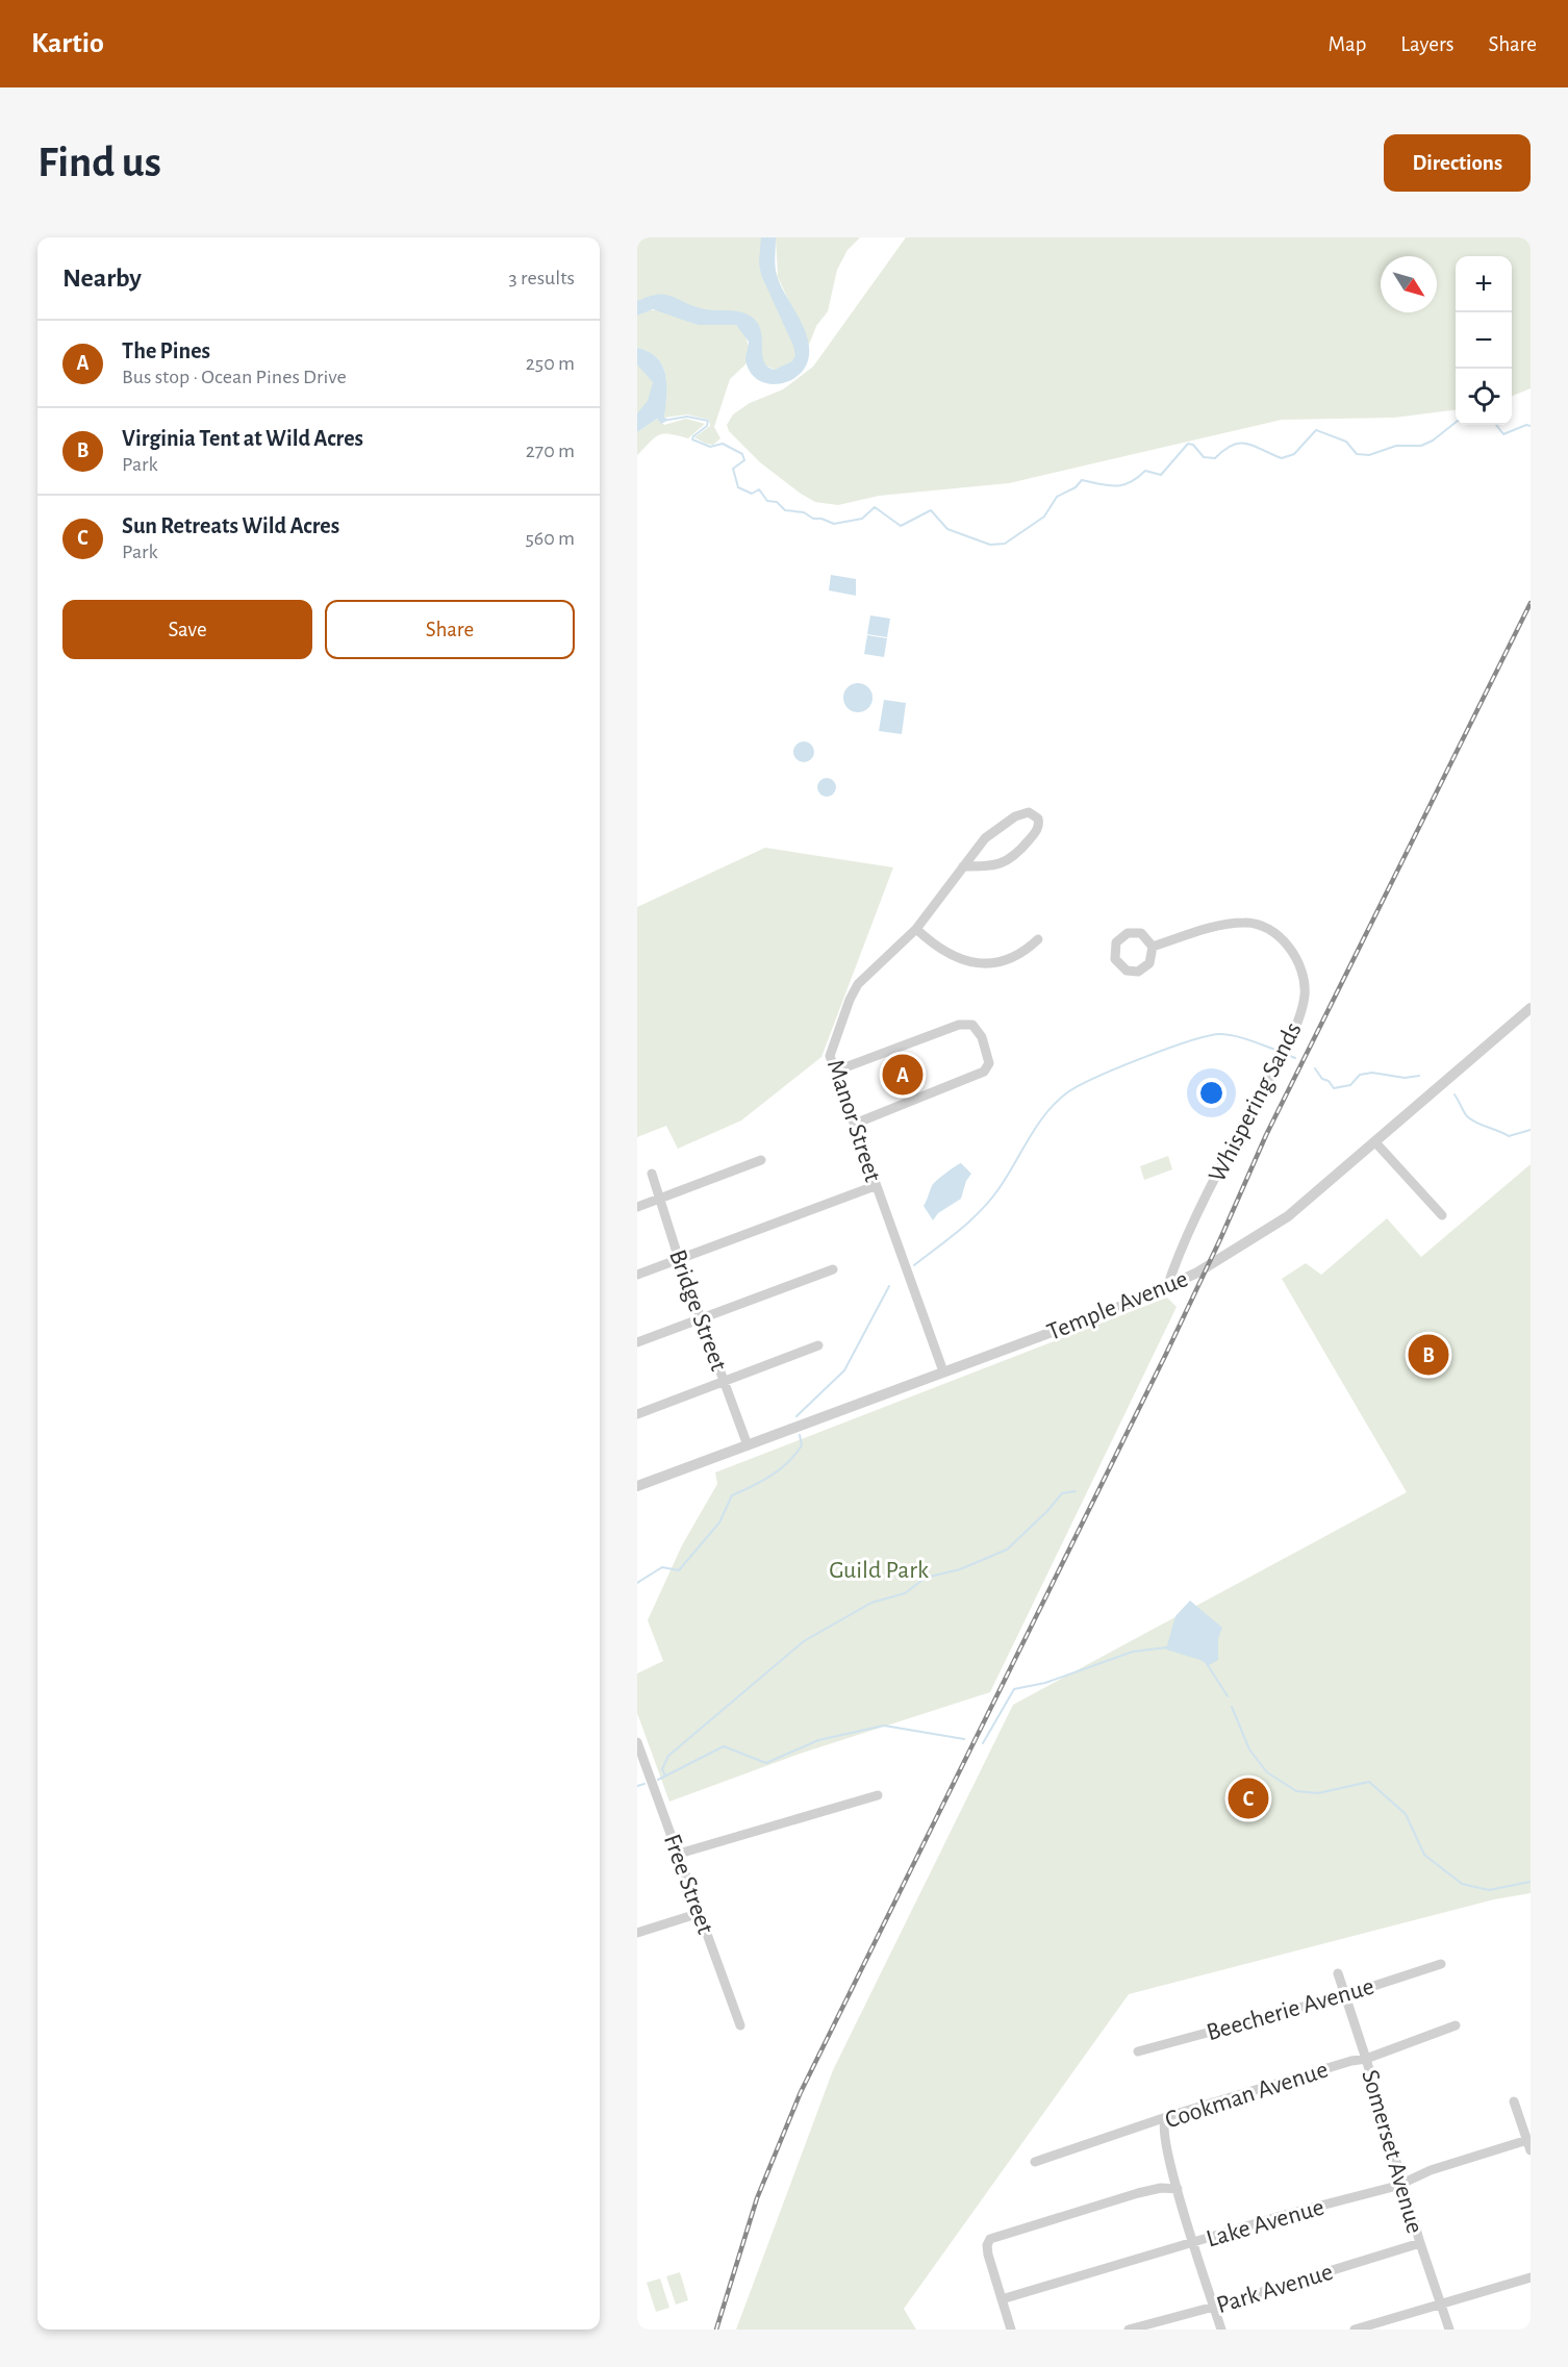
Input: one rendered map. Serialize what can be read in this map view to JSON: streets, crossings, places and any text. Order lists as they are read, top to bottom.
{
  "streets": {
    "street": [
      "Whispering Sands",
      "Manor Street",
      "Temple Avenue",
      "Bridge Street",
      "Free Street",
      "Beecherie Avenue",
      "Cookman Avenue",
      "Somerset Avenue",
      "Lake Avenue",
      "Park Avenue"
    ]
  },
  "crossings": [
    ["Whispering Sands", "Temple Avenue"],
    ["Manor Street", "Temple Avenue"],
    ["Temple Avenue", "Bridge Street"],
    ["Beecherie Avenue", "Somerset Avenue"],
    ["Cookman Avenue", "Somerset Avenue"],
    ["Somerset Avenue", "Lake Avenue"],
    ["Somerset Avenue", "Park Avenue"]
  ],
  "parks": ["Guild Park"],
  "north": "bottom right",
  "page": {
    "header": "Kartio",
    "nav": ["Map", "Layers", "Share"],
    "buttons": [
      "Directions",
      ["Save", "Share"]
    ],
    "title": "Find us",
    "heading": ["Nearby", "3 results"],
    "map_buttons": ["+", "−"],
    "list": [
      {
        "mark": "A",
        "name": "The Pines",
        "note": "Bus stop · Ocean Pines Drive",
        "value": "250 m"
      },
      {
        "mark": "B",
        "name": "Virginia Tent at Wild Acres",
        "note": "Park",
        "value": "270 m"
      },
      {
        "mark": "C",
        "name": "Sun Retreats Wild Acres",
        "note": "Park",
        "value": "560 m"
      }
    ],
    "pins": ["A", "B", "C"]
  }
}
